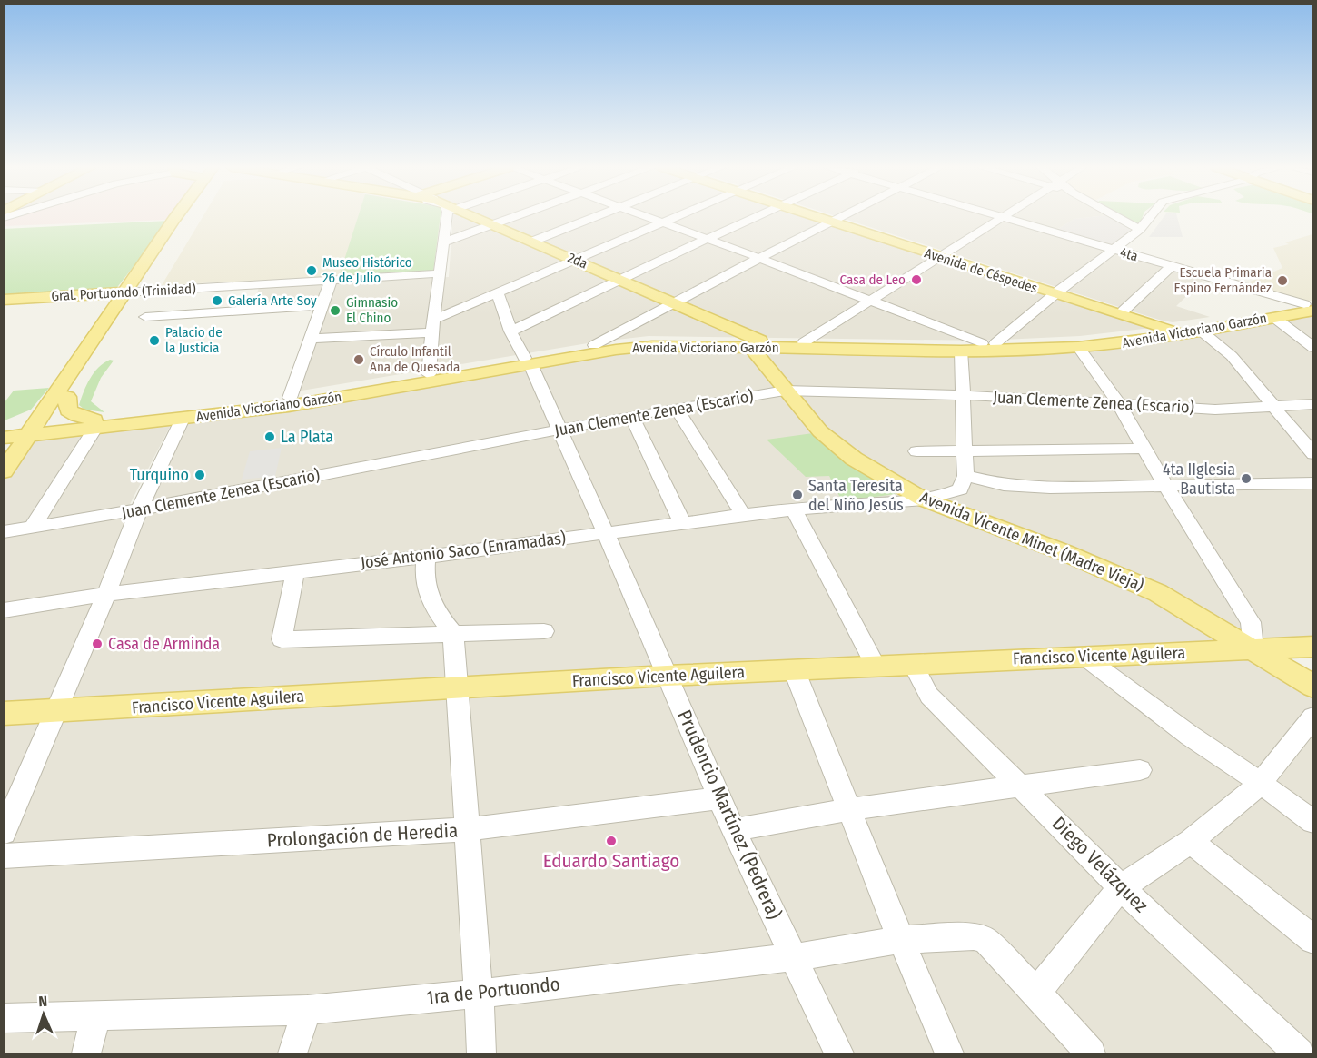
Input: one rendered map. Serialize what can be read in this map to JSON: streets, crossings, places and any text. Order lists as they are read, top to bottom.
{
  "streets": {
    "main road": [
      "2da",
      "Avenida de Céspedes",
      "Gral. Portuondo (Trinidad)",
      "Avenida Victoriano Garzón",
      "Avenida Vicente Minet (Madre Vieja)",
      "Francisco Vicente Aguilera"
    ],
    "street": [
      "4ta",
      "Juan Clemente Zenea (Escario)",
      "José Antonio Saco (Enramadas)",
      "Prudencio Martínez (Pedrera)",
      "Prolongación de Heredia",
      "Diego Velázquez",
      "1ra de Portuondo"
    ]
  },
  "crossings": [
    ["4ta", "Avenida Victoriano Garzón"],
    ["2da", "Avenida Victoriano Garzón"],
    ["2da", "Avenida Vicente Minet (Madre Vieja)"],
    ["Avenida de Céspedes", "Avenida Victoriano Garzón"],
    ["Avenida Victoriano Garzón", "Avenida Vicente Minet (Madre Vieja)"],
    ["Avenida Victoriano Garzón", "Prudencio Martínez (Pedrera)"],
    ["Juan Clemente Zenea (Escario)", "Avenida Vicente Minet (Madre Vieja)"],
    ["Juan Clemente Zenea (Escario)", "Prudencio Martínez (Pedrera)"],
    ["Avenida Vicente Minet (Madre Vieja)", "José Antonio Saco (Enramadas)"],
    ["Avenida Vicente Minet (Madre Vieja)", "Francisco Vicente Aguilera"],
    ["José Antonio Saco (Enramadas)", "Prudencio Martínez (Pedrera)"],
    ["Francisco Vicente Aguilera", "Prudencio Martínez (Pedrera)"],
    ["Francisco Vicente Aguilera", "Diego Velázquez"],
    ["Prudencio Martínez (Pedrera)", "Prolongación de Heredia"],
    ["Prudencio Martínez (Pedrera)", "1ra de Portuondo"]
  ],
  "places": [
    "Museo Histórico 26 de Julio",
    "Casa de Leo",
    "Escuela Primaria Espino Fernández",
    "Galería Arte Soy",
    "Gimnasio El Chino",
    "Palacio de la Justicia",
    "Círculo Infantil Ana de Quesada",
    "La Plata",
    "Turquino",
    "4ta IIglesia Bautista",
    "Santa Teresita del Niño Jesús",
    "Casa de Arminda",
    "Eduardo Santiago"
  ],
  "north": "top"
}
